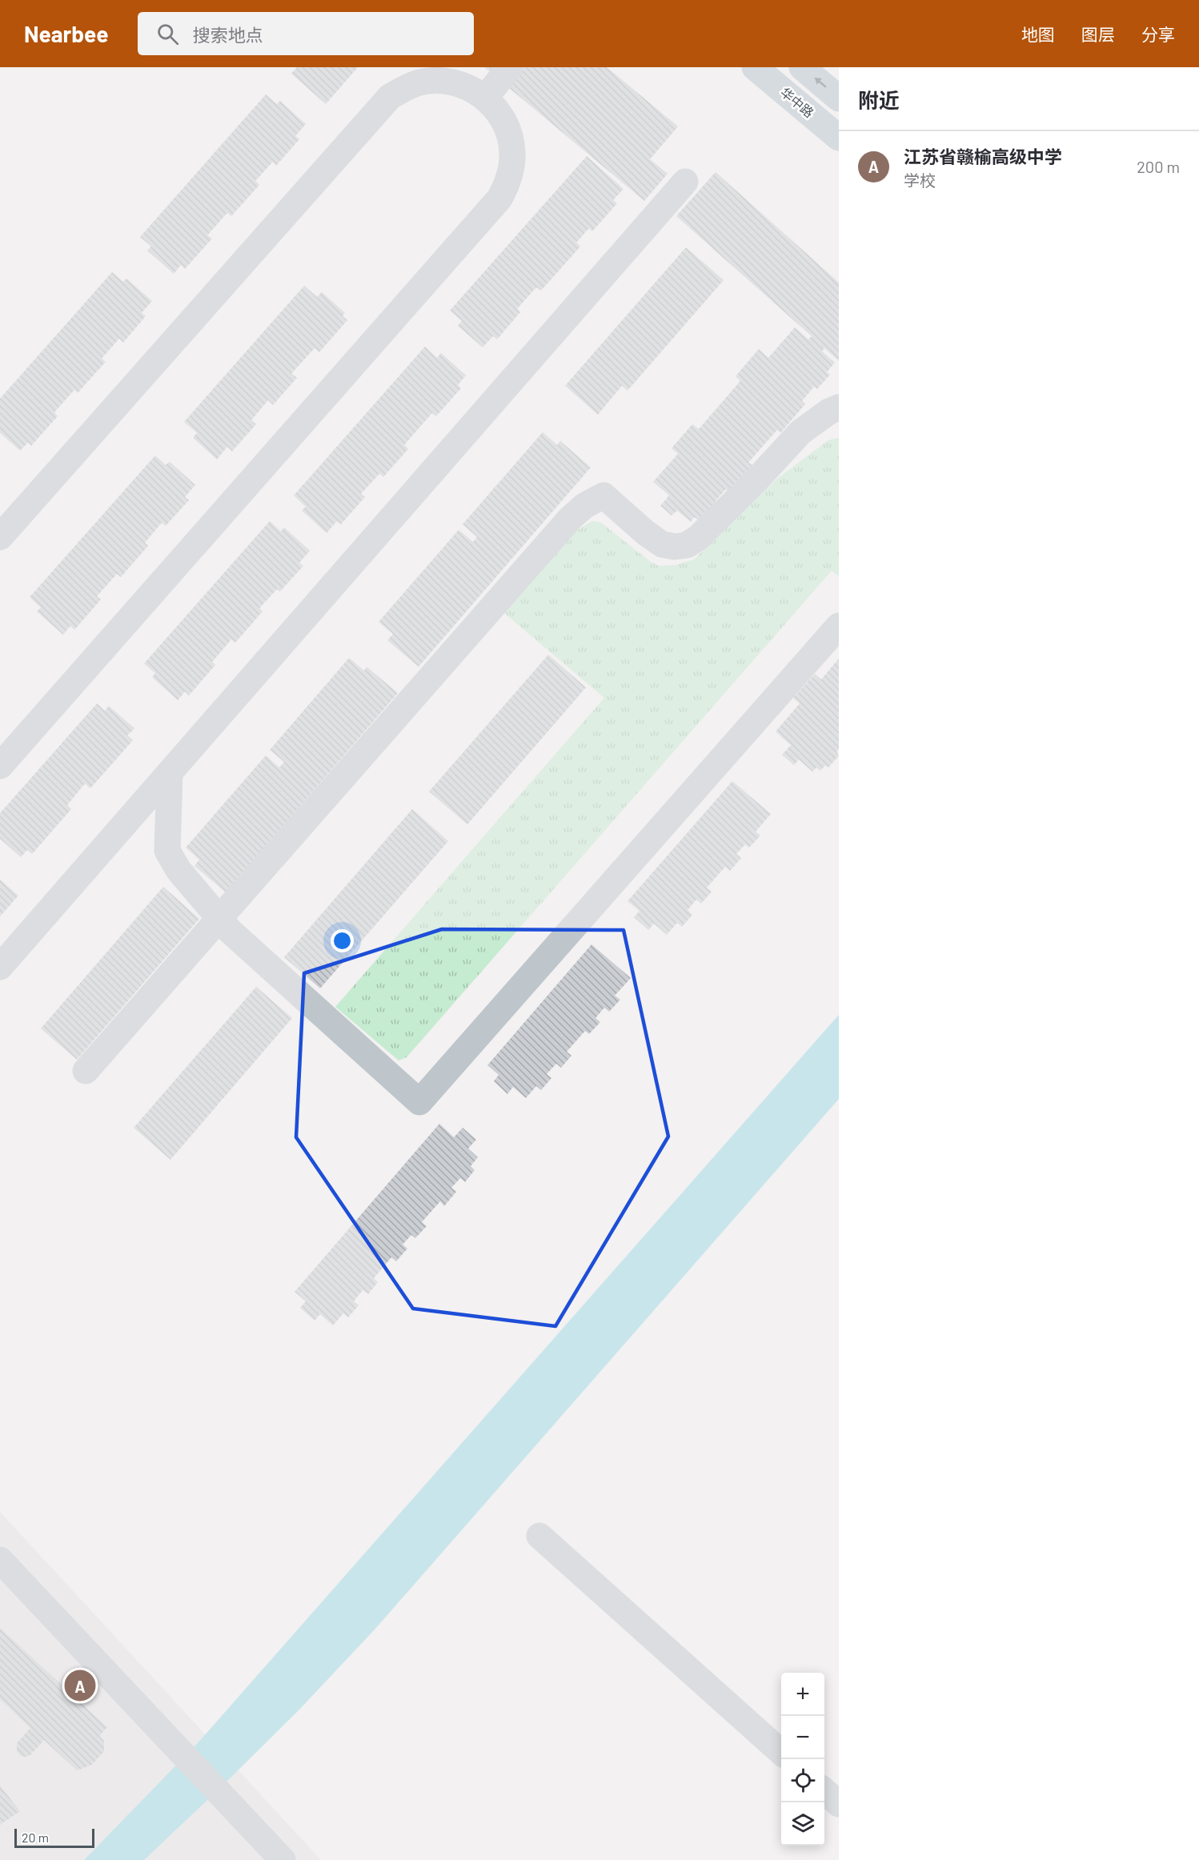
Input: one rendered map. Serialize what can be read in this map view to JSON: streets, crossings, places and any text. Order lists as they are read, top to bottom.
{
  "streets": {
    "main road": ["华中路"]
  },
  "scale_bar": "20 m",
  "page": {
    "header": "Nearbee",
    "search": "搜索地点",
    "nav": ["地图", "图层", "分享"],
    "heading": "附近",
    "list": [
      {
        "mark": "A",
        "name": "江苏省赣榆高级中学",
        "note": "学校",
        "value": "200 m"
      }
    ],
    "pins": "A",
    "map_buttons": ["+", "−"],
    "scale": "20 m"
  }
}
